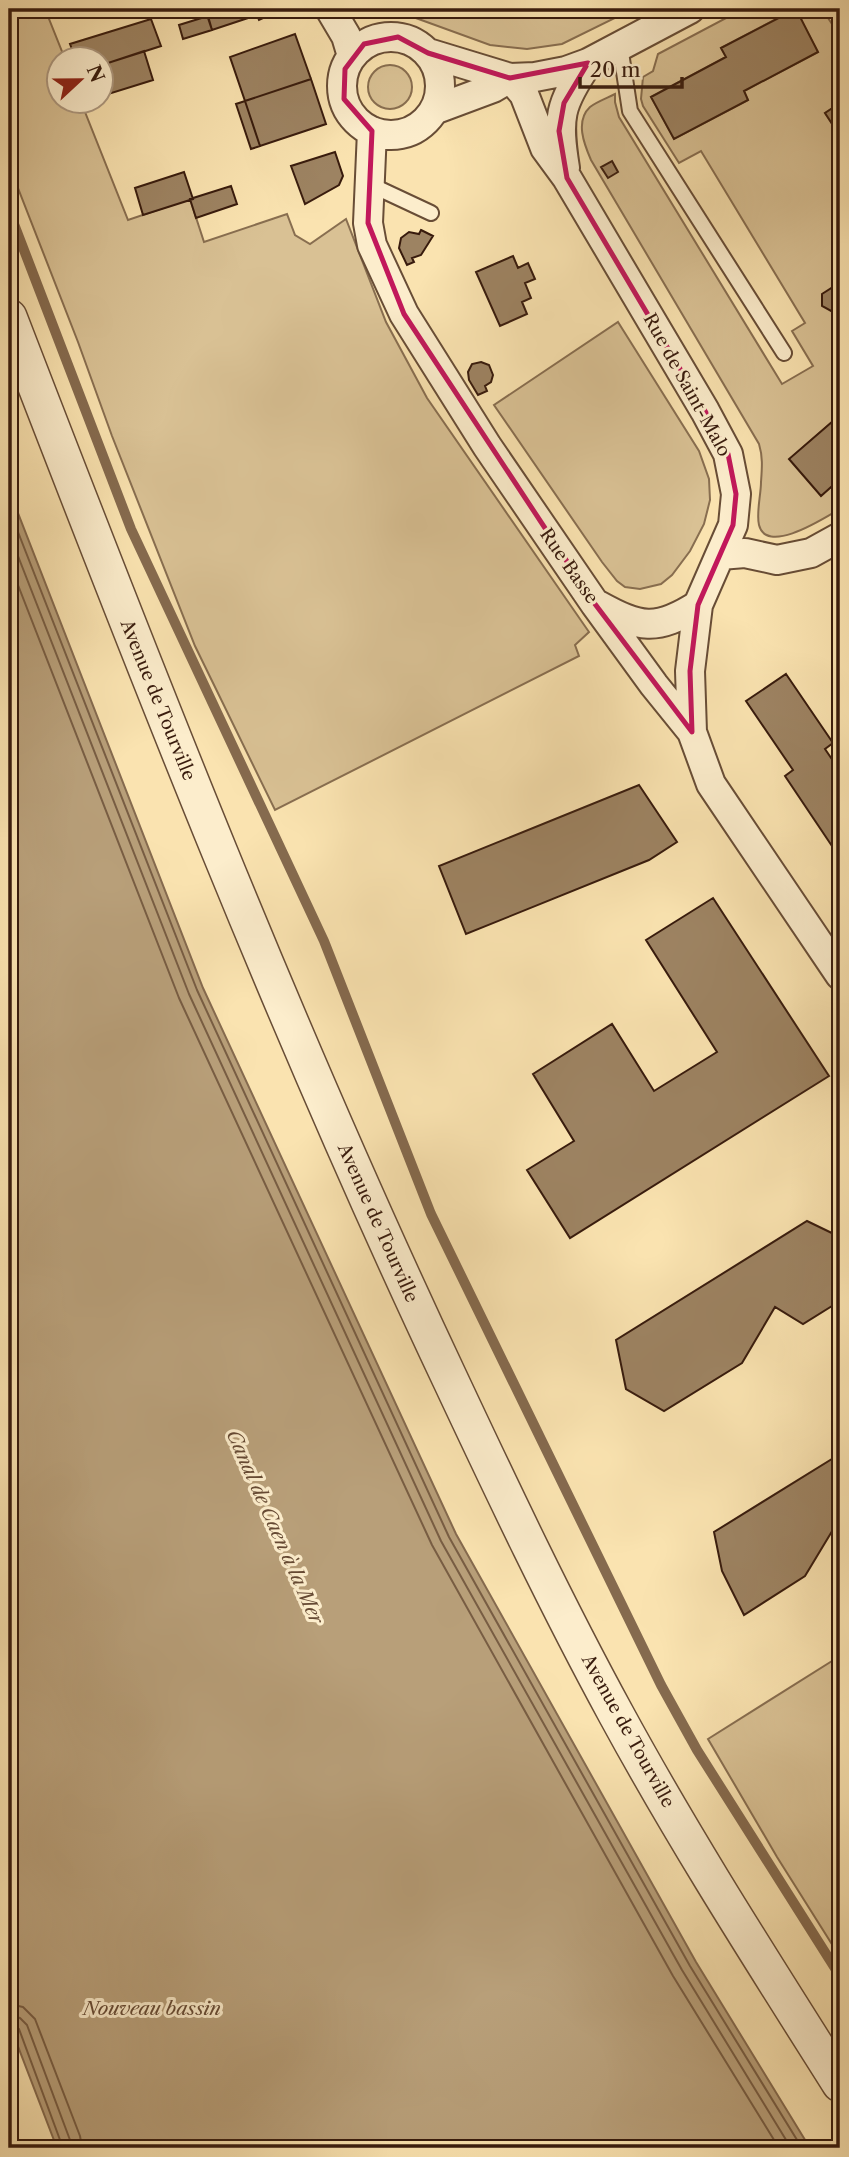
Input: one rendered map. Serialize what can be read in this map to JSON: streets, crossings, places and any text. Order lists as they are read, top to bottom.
{
  "streets": {
    "street": ["Rue de Saint-Malo", "Rue Basse", "Avenue de Tourville"]
  },
  "crossings": [
    ["Rue de Saint-Malo", "Rue Basse"]
  ],
  "water": ["Canal de Caen à la Mer", "Nouveau bassin"],
  "scale_bar": "20 m",
  "north": "right"
}
